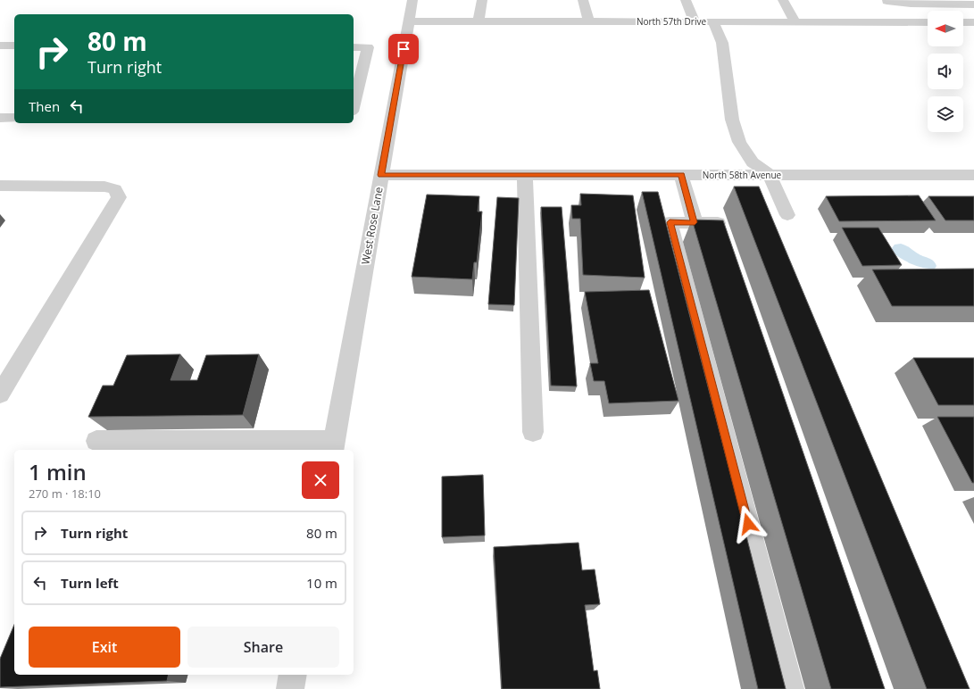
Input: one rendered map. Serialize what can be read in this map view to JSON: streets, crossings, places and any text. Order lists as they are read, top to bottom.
{
  "streets": {
    "street": ["North 57th Drive", "North 58th Avenue", "West Rose Lane"]
  },
  "crossings": [
    ["North 57th Drive", "West Rose Lane"],
    ["North 58th Avenue", "West Rose Lane"]
  ],
  "north": "left",
  "page": {
    "turn": ["80 m", "Turn right"],
    "then": "Then",
    "heading": ["1 min", "270 m · 18:10"],
    "list": [
      {
        "name": "Turn right",
        "value": "80 m"
      },
      {
        "name": "Turn left",
        "value": "10 m"
      }
    ],
    "buttons": ["Exit", "Share"]
  }
}
